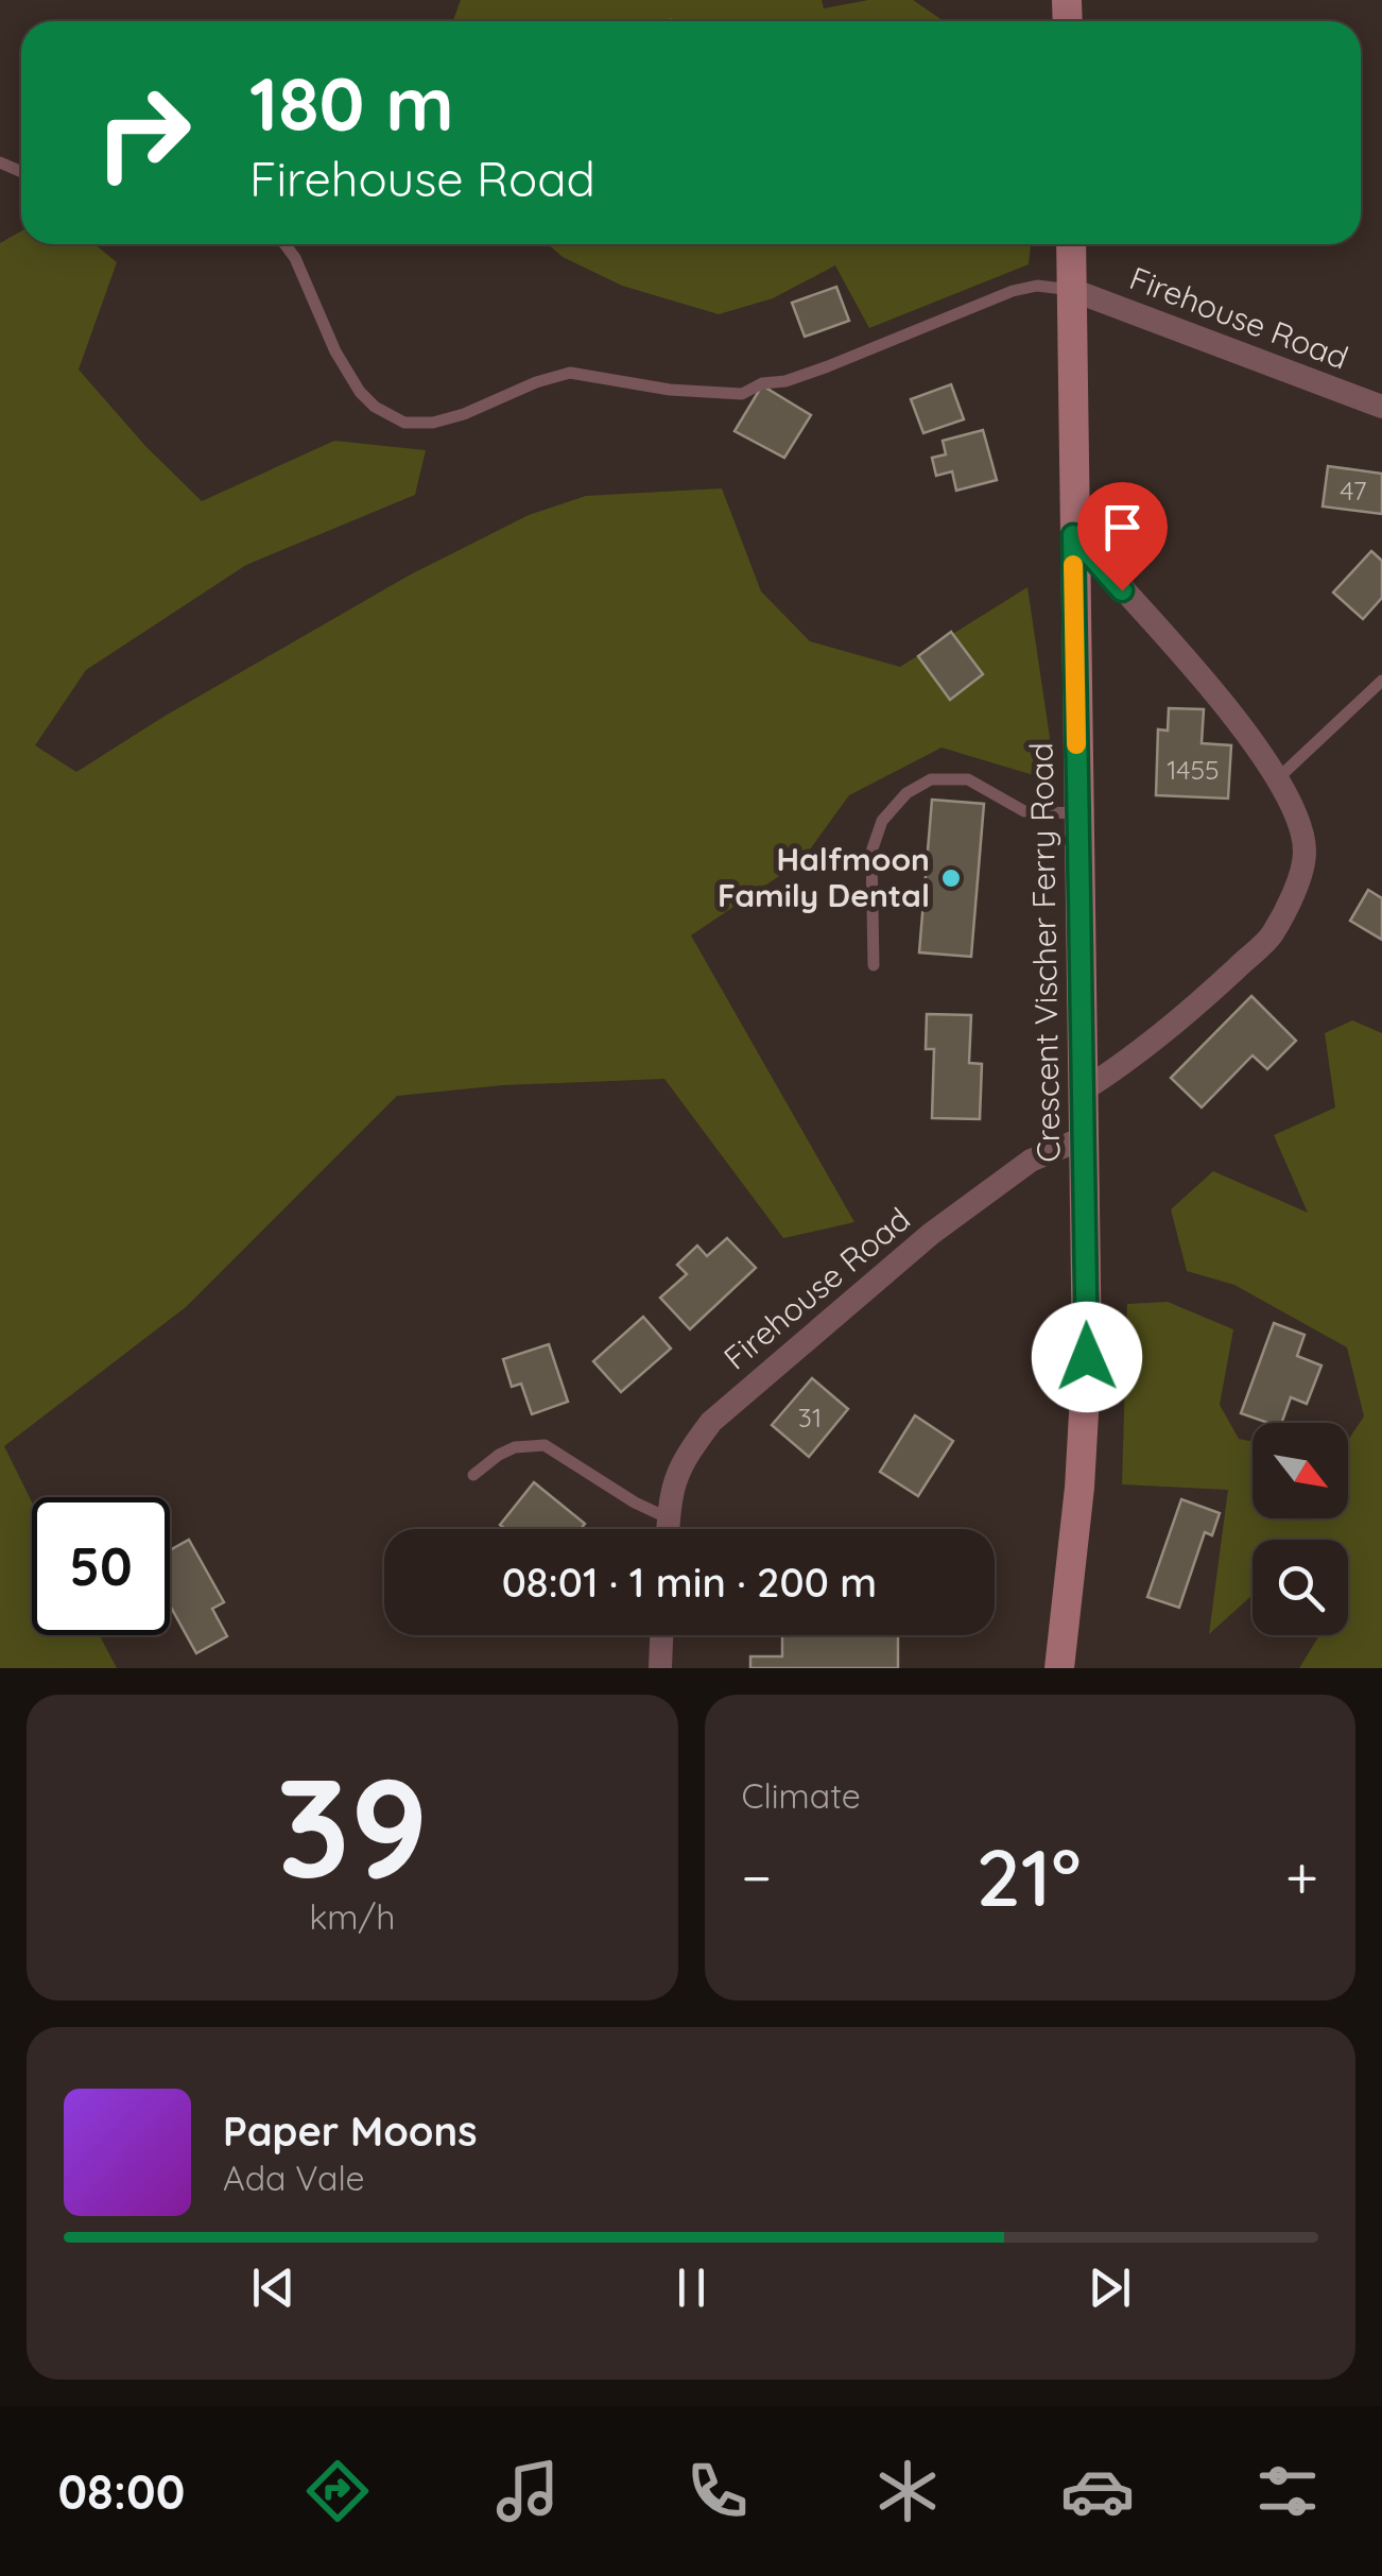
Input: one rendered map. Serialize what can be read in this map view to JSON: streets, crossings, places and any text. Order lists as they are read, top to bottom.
{
  "streets": {
    "main road": ["Crescent Vischer Ferry Road"],
    "street": ["Firehouse Road"]
  },
  "crossings": [
    ["Firehouse Road", "Crescent Vischer Ferry Road"]
  ],
  "places": ["Halfmoon Family Dental"],
  "house_numbers": ["47", "1455", "31"],
  "north": "bottom right",
  "page": {
    "turn": ["180 m", "Firehouse Road"],
    "limit": "50",
    "trip": "08:01 · 1 min · 200 m",
    "tile": [
      ["39", "km/h"],
      "Climate"
    ],
    "heat": ["−", "21°", "+"],
    "song": ["Paper Moons", "Ada Vale"],
    "tabs": "08:00"
  }
}
